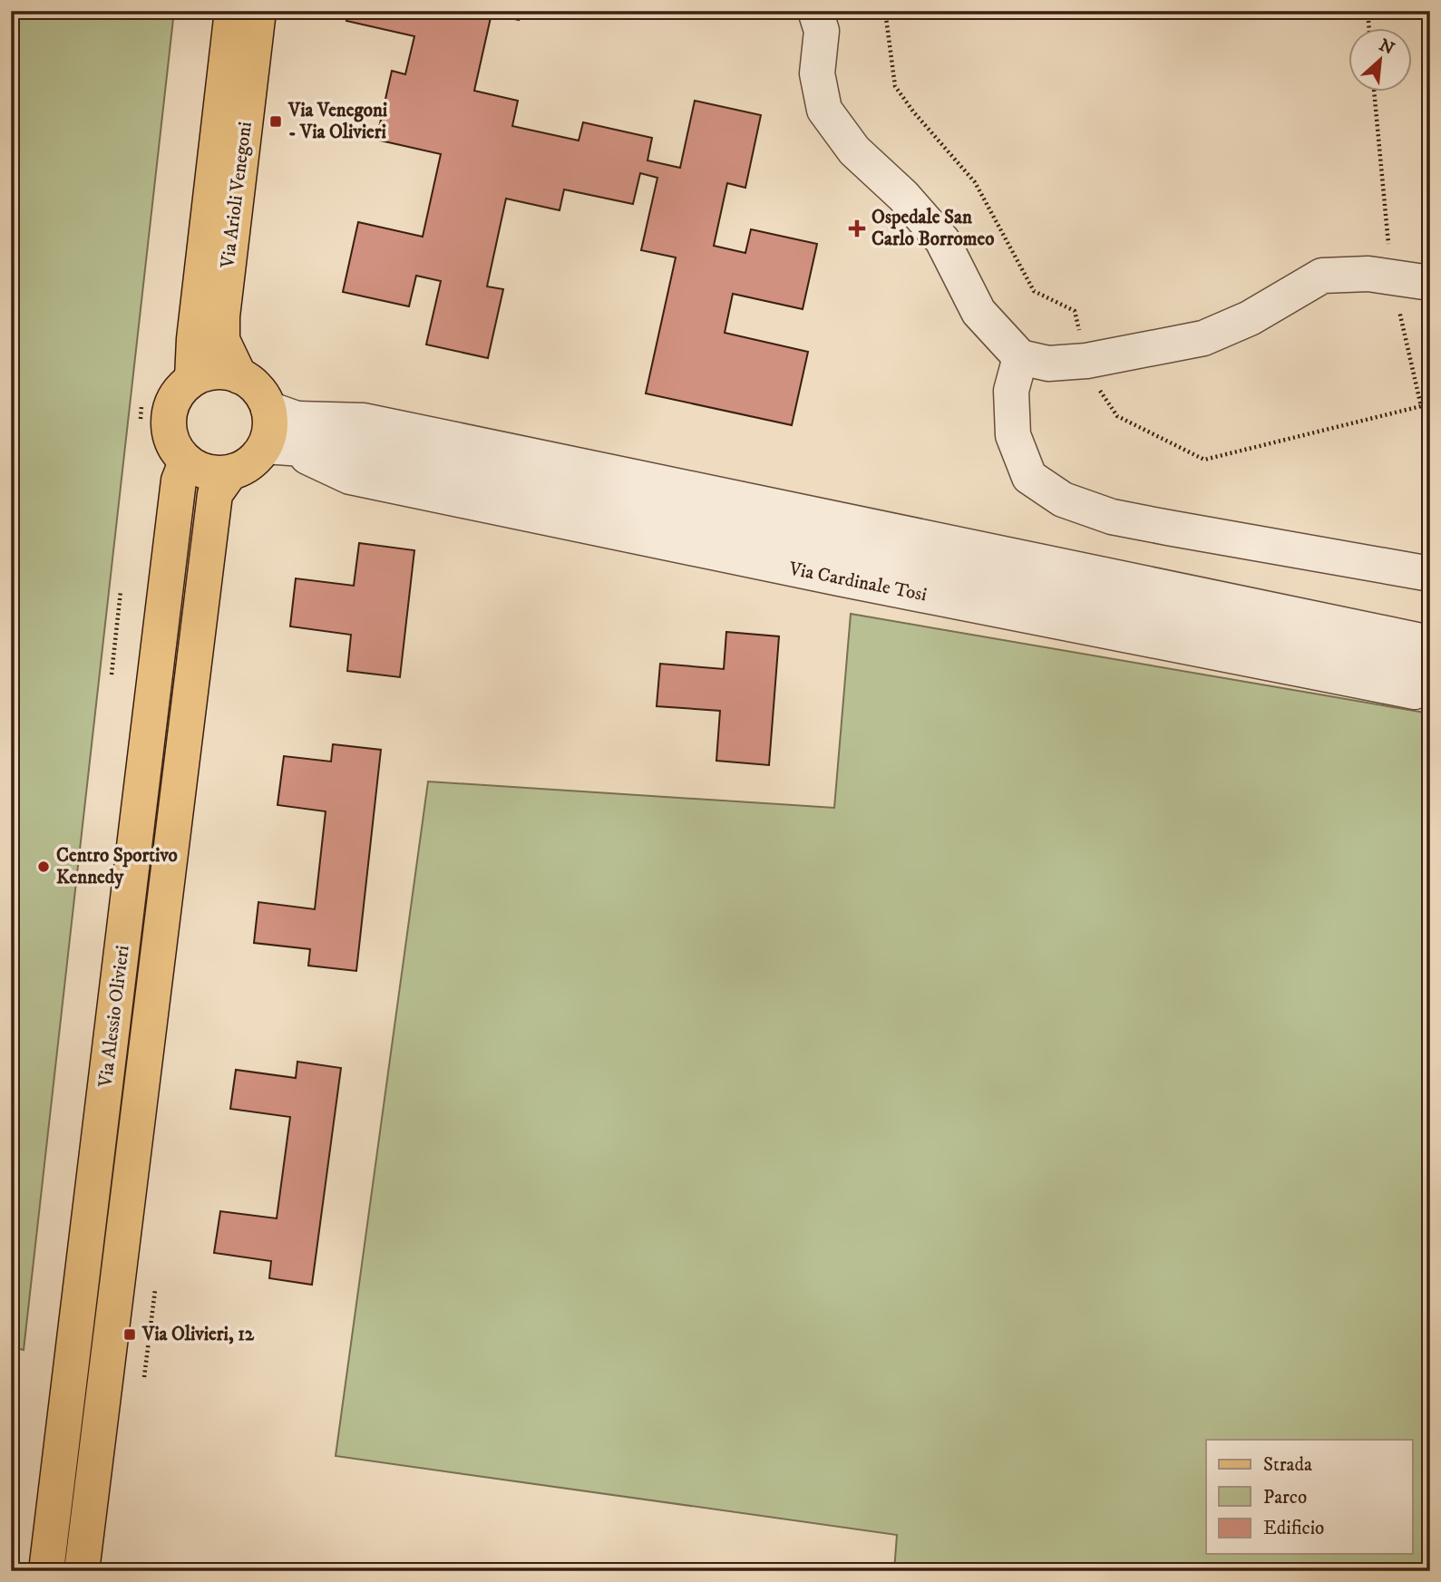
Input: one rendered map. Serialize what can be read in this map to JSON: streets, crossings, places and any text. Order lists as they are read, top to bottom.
{
  "streets": {
    "main road": ["Via Arioli Venegoni", "Via Alessio Olivieri"],
    "street": ["Via Cardinale Tosi"]
  },
  "crossings": [
    ["Via Arioli Venegoni", "Via Cardinale Tosi"],
    ["Via Arioli Venegoni", "Via Alessio Olivieri"],
    ["Via Cardinale Tosi", "Via Alessio Olivieri"]
  ],
  "places": {
    "transit": ["Via Venegoni - Via Olivieri", "Via Olivieri, 12"],
    "health": ["Ospedale San Carlo Borromeo"],
    "other": ["Centro Sportivo Kennedy"]
  },
  "legend": ["Strada", "Parco", "Edificio"],
  "north": "top right"
}
